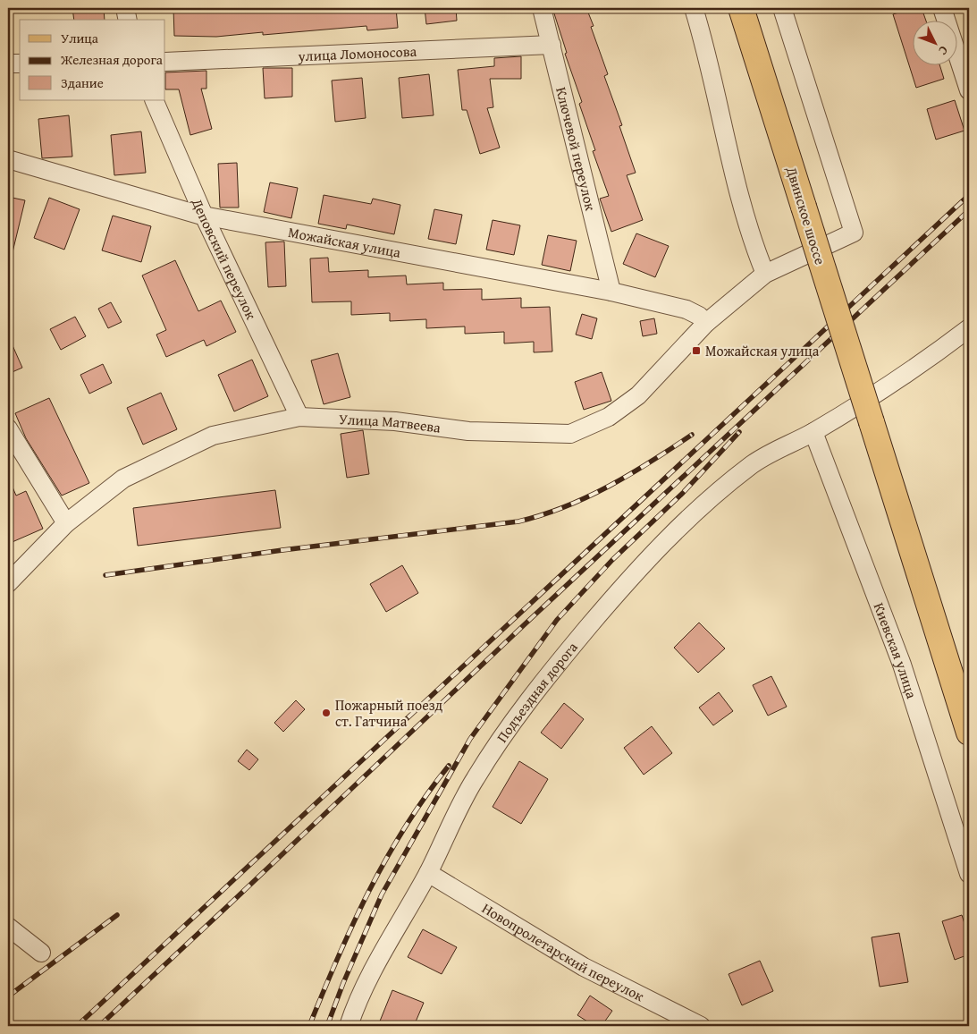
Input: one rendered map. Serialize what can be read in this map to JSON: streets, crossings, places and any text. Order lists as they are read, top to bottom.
{
  "streets": {
    "main road": ["Двинское шоссе"],
    "street": [
      "улица Ломоносова",
      "Ключевой переулок",
      "Можайская улица",
      "Деповский переулок",
      "Улица Матвеева",
      "Киевская улица",
      "Подъездная дорога",
      "Новопролетарский переулок"
    ]
  },
  "crossings": [
    ["улица Ломоносова", "Ключевой переулок"],
    ["Ключевой переулок", "Можайская улица"],
    ["Можайская улица", "Деповский переулок"],
    ["Можайская улица", "Улица Матвеева"],
    ["Деповский переулок", "Улица Матвеева"],
    ["Киевская улица", "Подъездная дорога"],
    ["Подъездная дорога", "Новопролетарский переулок"]
  ],
  "places": {
    "transit": ["Можайская улица"],
    "other": ["Пожарный поезд ст. Гатчина"]
  },
  "legend": ["Улица", "Железная дорога", "Здание"],
  "north": "bottom right"
}
